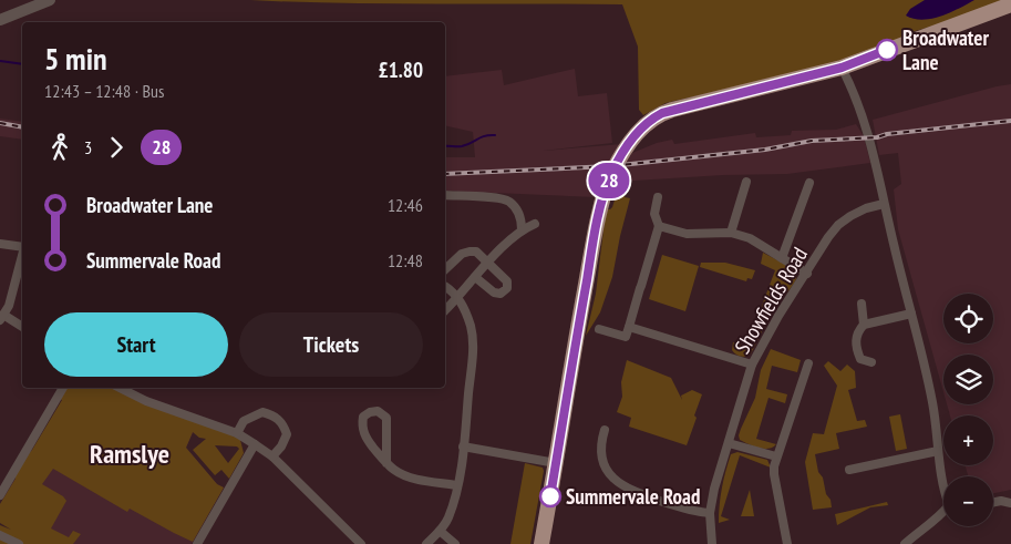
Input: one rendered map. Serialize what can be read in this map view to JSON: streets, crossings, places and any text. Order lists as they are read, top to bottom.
{
  "streets": {
    "street": ["Showfields Road"]
  },
  "districts": ["Ramslye"],
  "places": ["Broadwater Lane", "Summervale Road"],
  "lines": ["bus line 28"],
  "page": {
    "on_map": "28",
    "heading": ["5 min", "12:43 – 12:48 · Bus", "£1.80"],
    "legs": ["3", "28"],
    "list": [
      {
        "name": "Broadwater Lane",
        "value": "12:46"
      },
      {
        "name": "Summervale Road",
        "value": "12:48"
      }
    ],
    "map_buttons": ["+", "−"],
    "buttons": ["Start", "Tickets"]
  }
}
